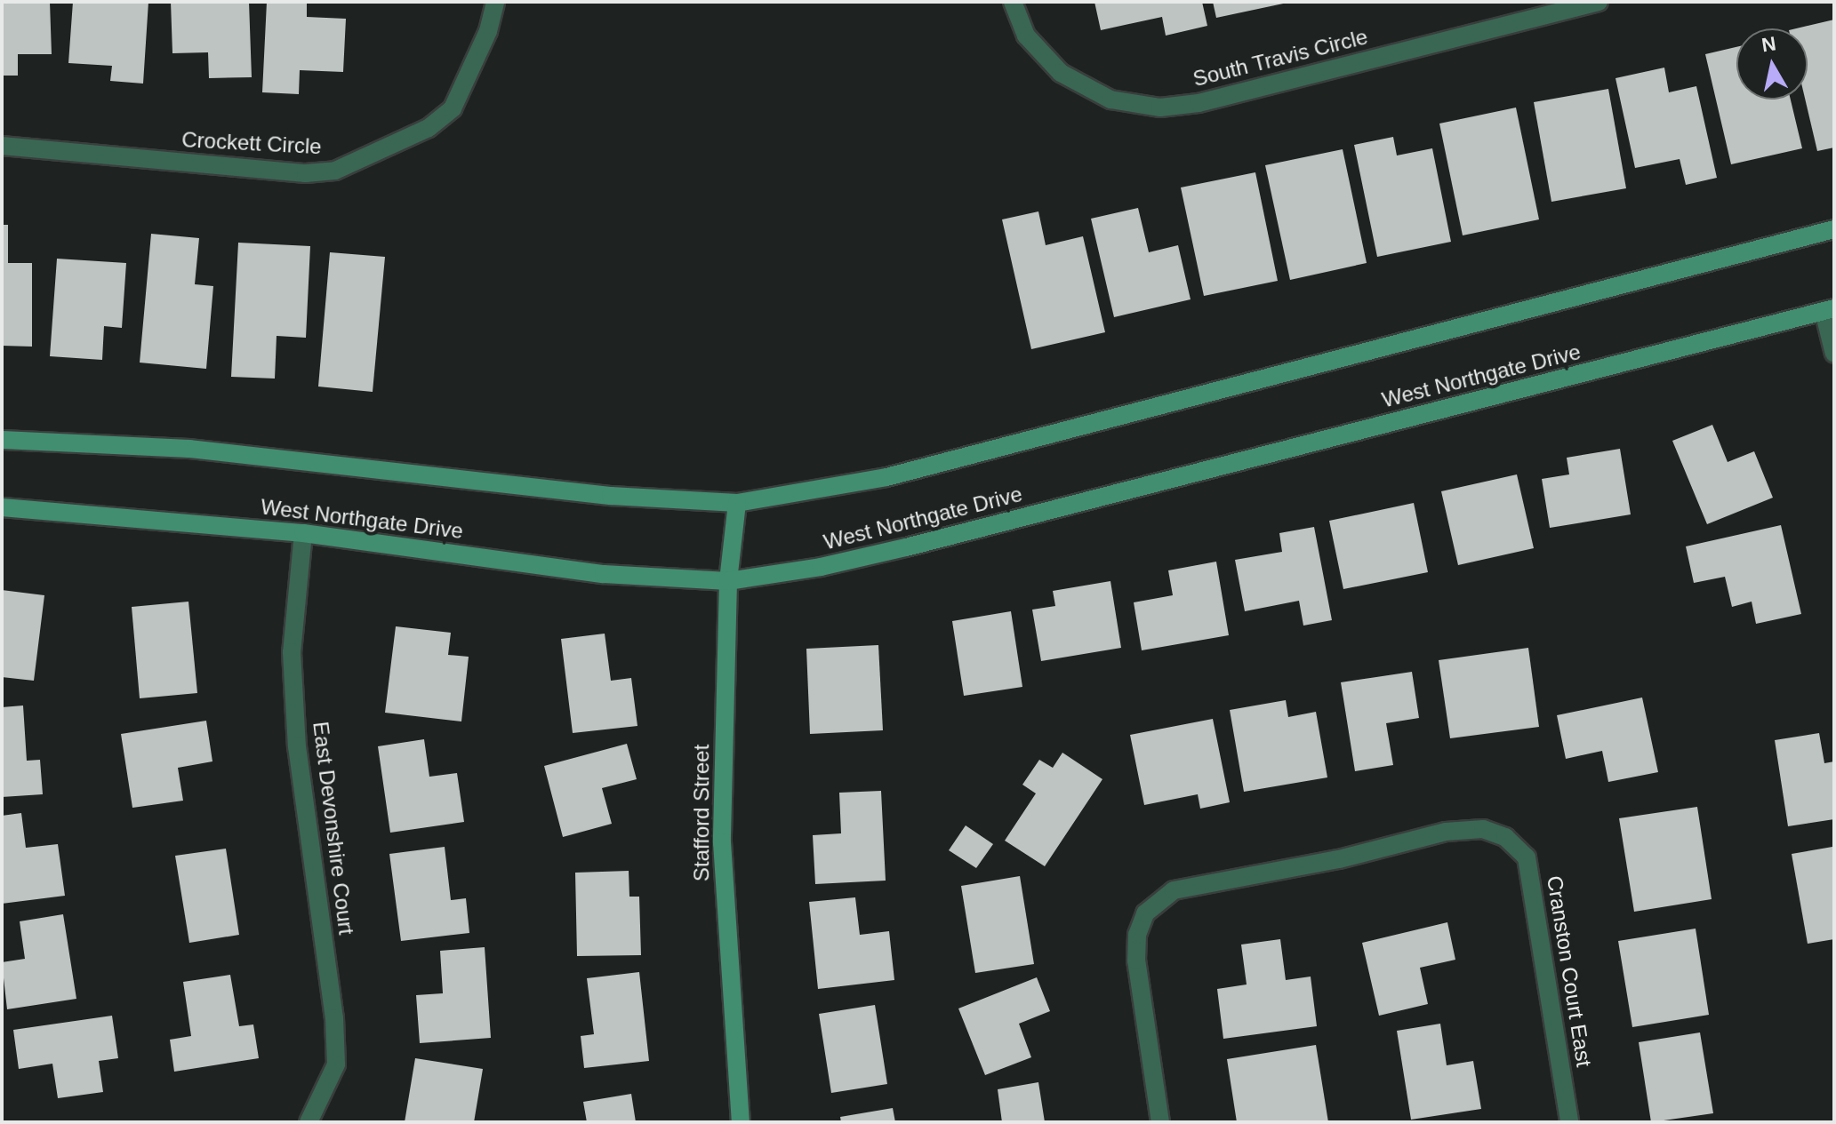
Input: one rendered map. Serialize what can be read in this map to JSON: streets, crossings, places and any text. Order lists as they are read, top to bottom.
{
  "streets": {
    "main road": ["West Northgate Drive", "Stafford Street"],
    "street": [
      "South Travis Circle",
      "Crockett Circle",
      "East Devonshire Court",
      "Cranston Court East"
    ]
  },
  "crossings": [
    ["West Northgate Drive", "Stafford Street"],
    ["West Northgate Drive", "East Devonshire Court"]
  ],
  "north": "top"
}
